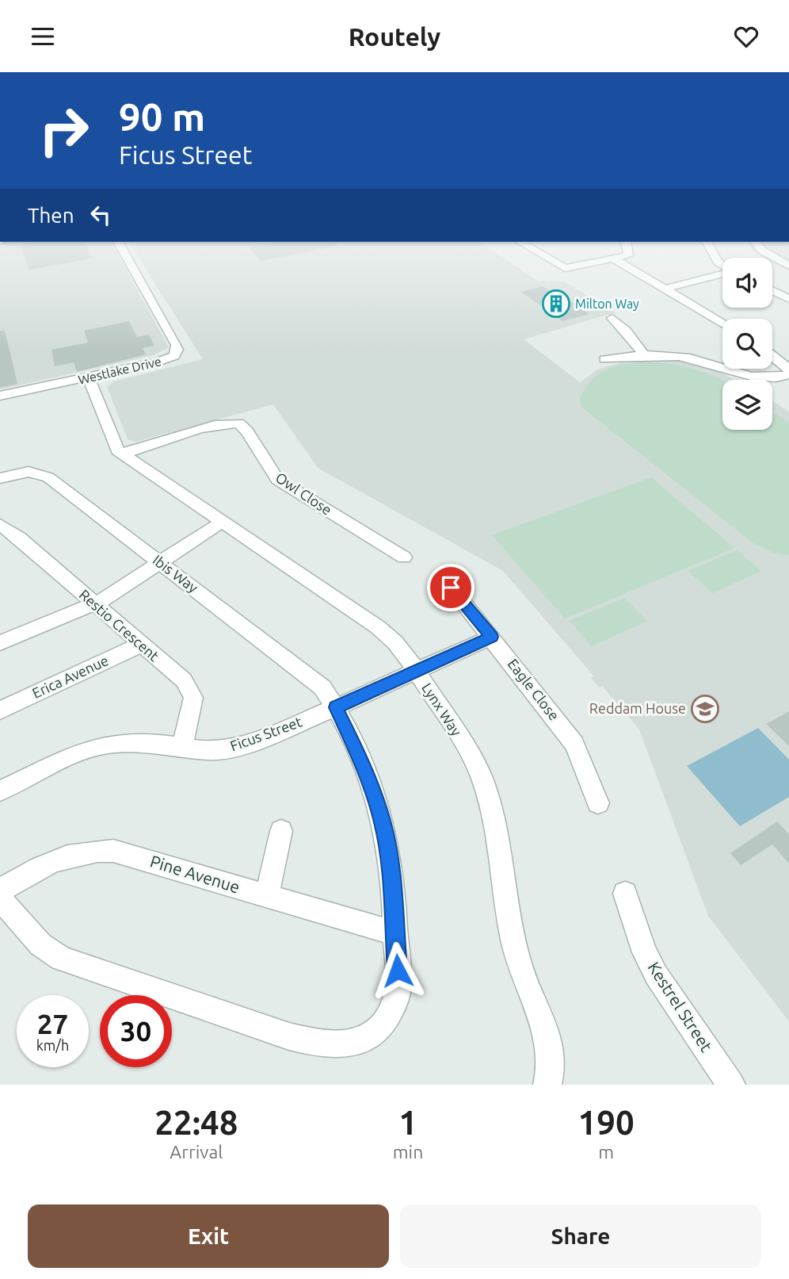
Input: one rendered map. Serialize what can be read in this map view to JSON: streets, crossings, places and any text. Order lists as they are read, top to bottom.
{
  "streets": {
    "street": [
      "Westlake Drive",
      "Owl Close",
      "Ibis Way",
      "Restio Crescent",
      "Erica Avenue",
      "Eagle Close",
      "Lynx Way",
      "Ficus Street",
      "Pine Avenue",
      "Kestrel Street"
    ]
  },
  "crossings": [
    ["Westlake Drive", "Lynx Way"],
    ["Owl Close", "Lynx Way"],
    ["Ibis Way", "Ficus Street"],
    ["Ibis Way", "Pine Avenue"],
    ["Restio Crescent", "Erica Avenue"],
    ["Restio Crescent", "Ficus Street"],
    ["Eagle Close", "Ficus Street"],
    ["Lynx Way", "Ficus Street"]
  ],
  "places": {
    "building": ["Milton Way"],
    "school or university": ["Reddam House"]
  },
  "page": {
    "header": "Routely",
    "turn": ["90 m", "Ficus Street"],
    "then": "Then",
    "speed": "27 km/h",
    "limit": "30",
    "eta": [
      "22:48",
      "Arrival",
      "1",
      "min",
      "190",
      "m"
    ],
    "buttons": ["Exit", "Share"]
  }
}
